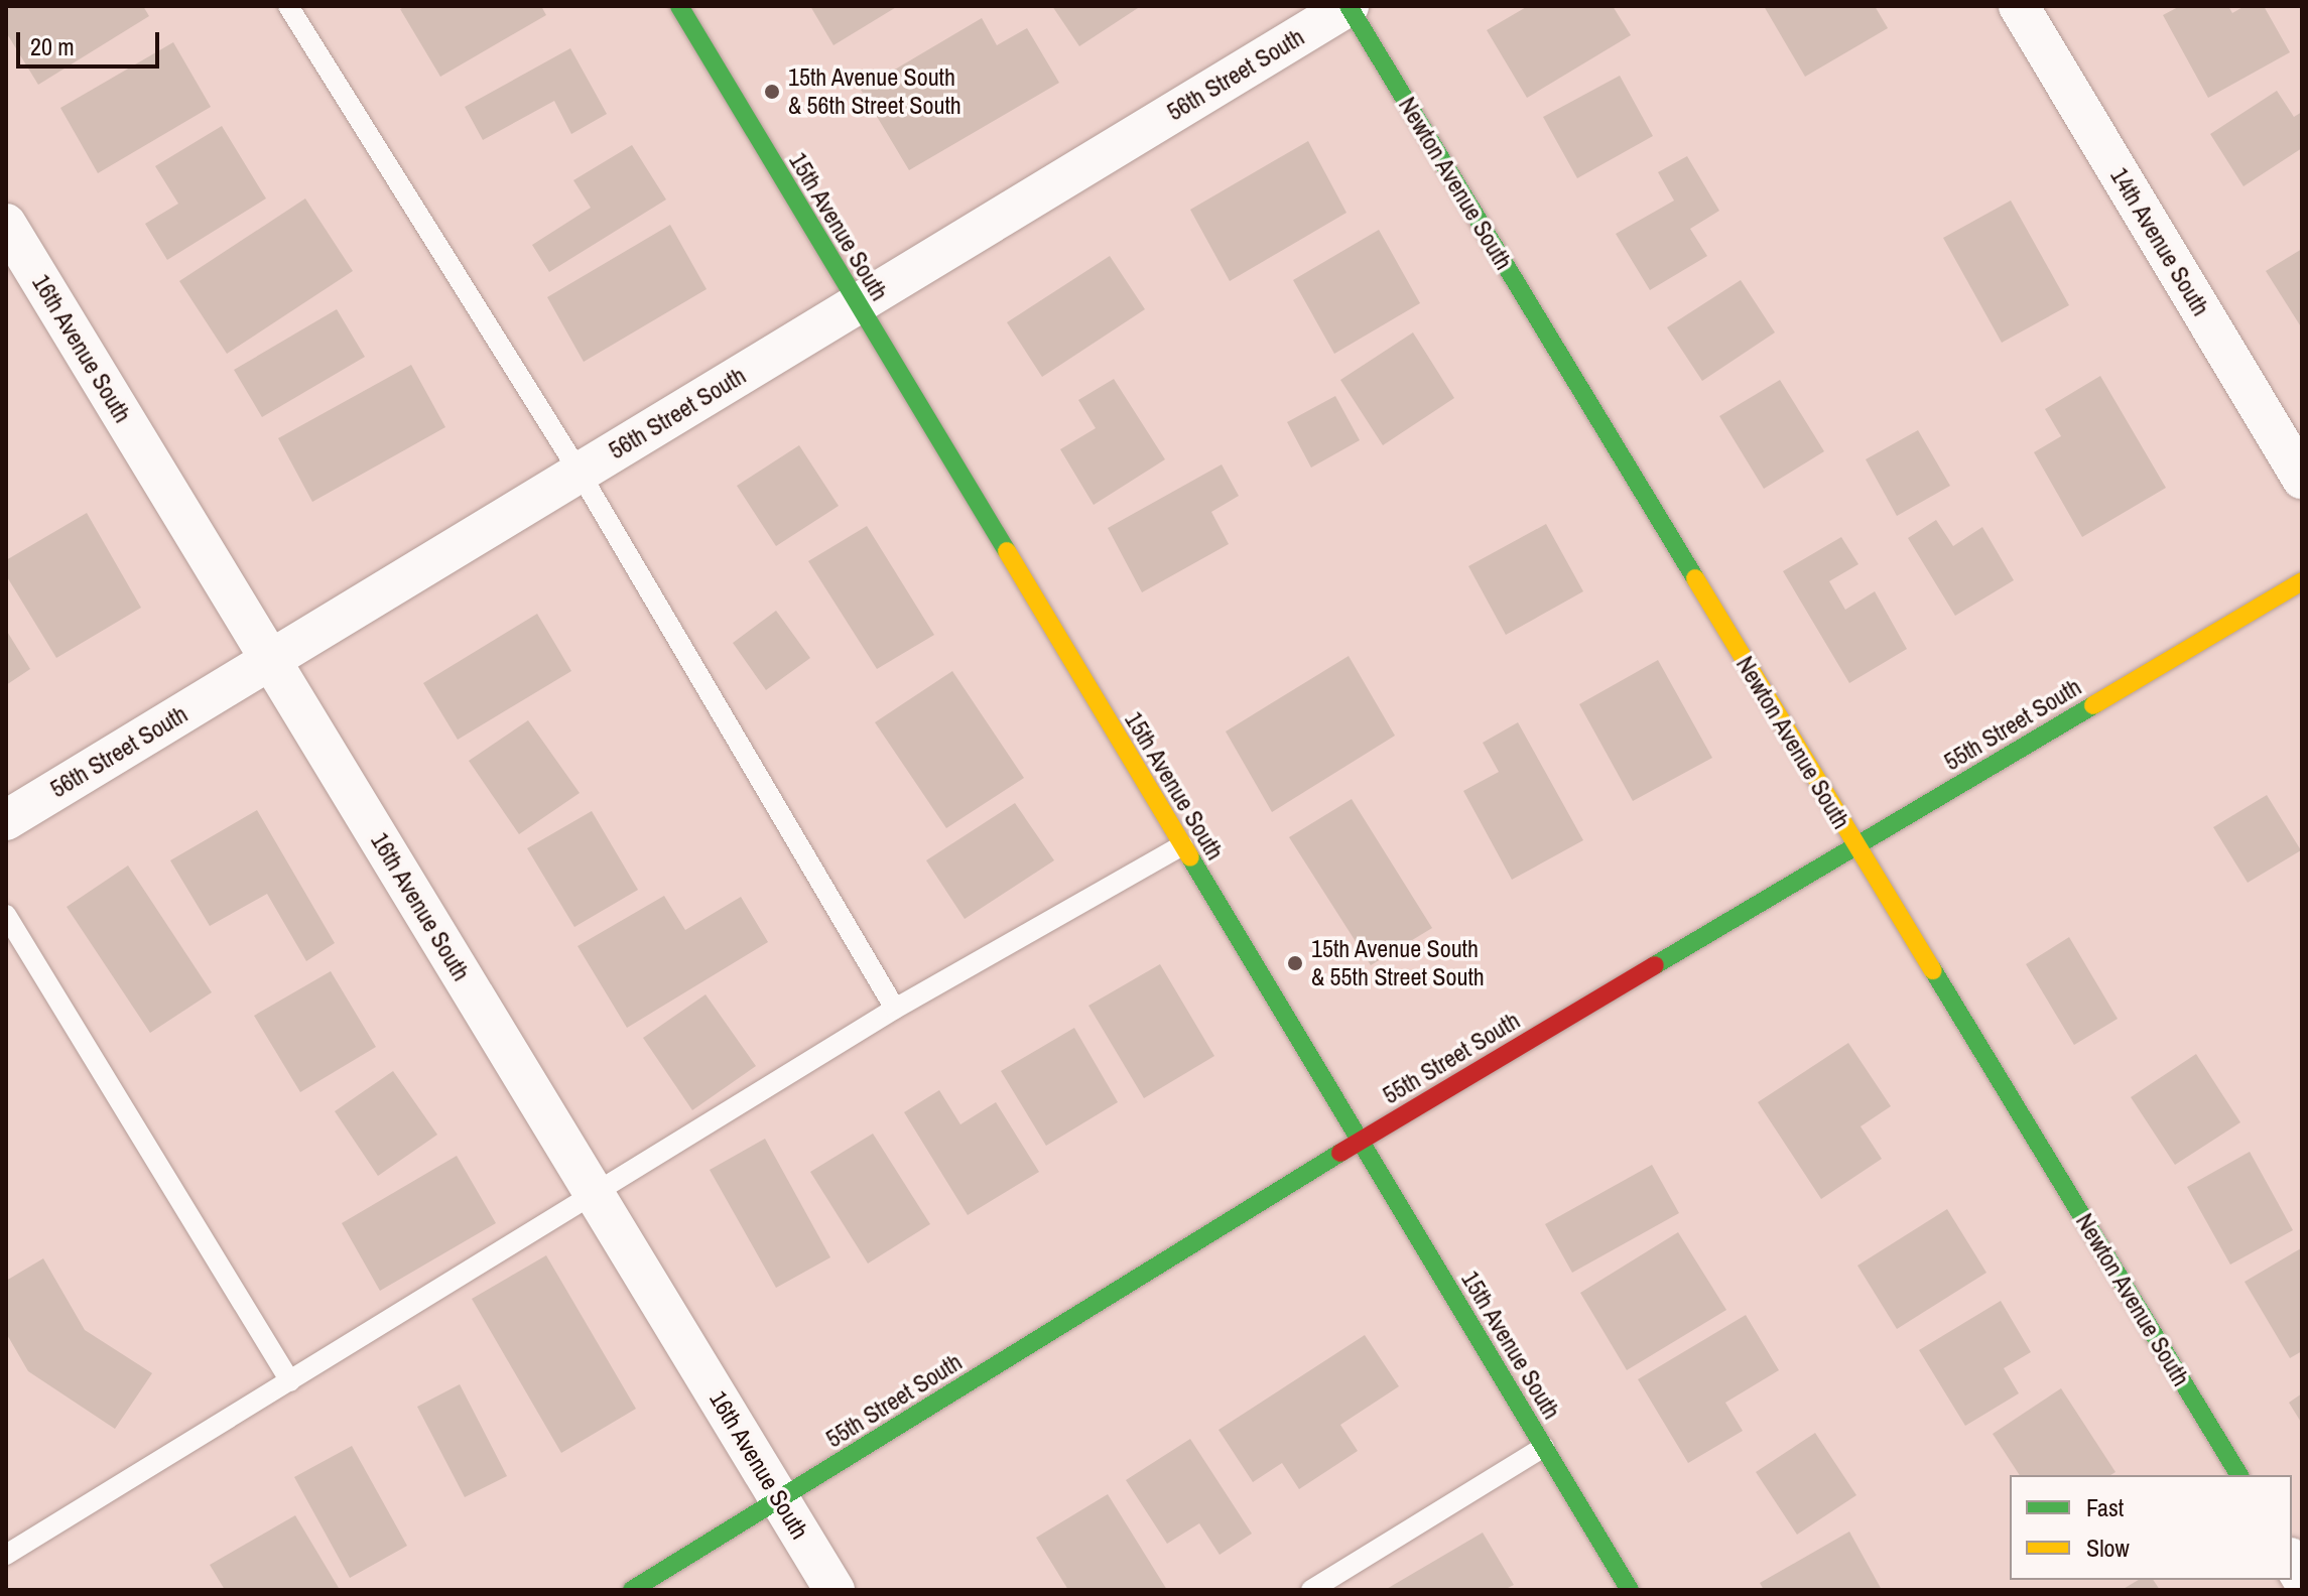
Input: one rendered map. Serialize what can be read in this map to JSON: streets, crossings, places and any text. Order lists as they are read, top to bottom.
{
  "streets": {
    "street": [
      "56th Street South",
      "Newton Avenue South",
      "15th Avenue South",
      "14th Avenue South",
      "16th Avenue South",
      "55th Street South"
    ]
  },
  "crossings": [
    ["56th Street South", "Newton Avenue South"],
    ["56th Street South", "15th Avenue South"],
    ["56th Street South", "16th Avenue South"],
    ["Newton Avenue South", "55th Street South"],
    ["15th Avenue South", "55th Street South"],
    ["16th Avenue South", "55th Street South"]
  ],
  "places": ["15th Avenue South & 56th Street South", "15th Avenue South & 55th Street South"],
  "legend": ["Fast", "Slow"],
  "scale_bar": "20 m"
}
